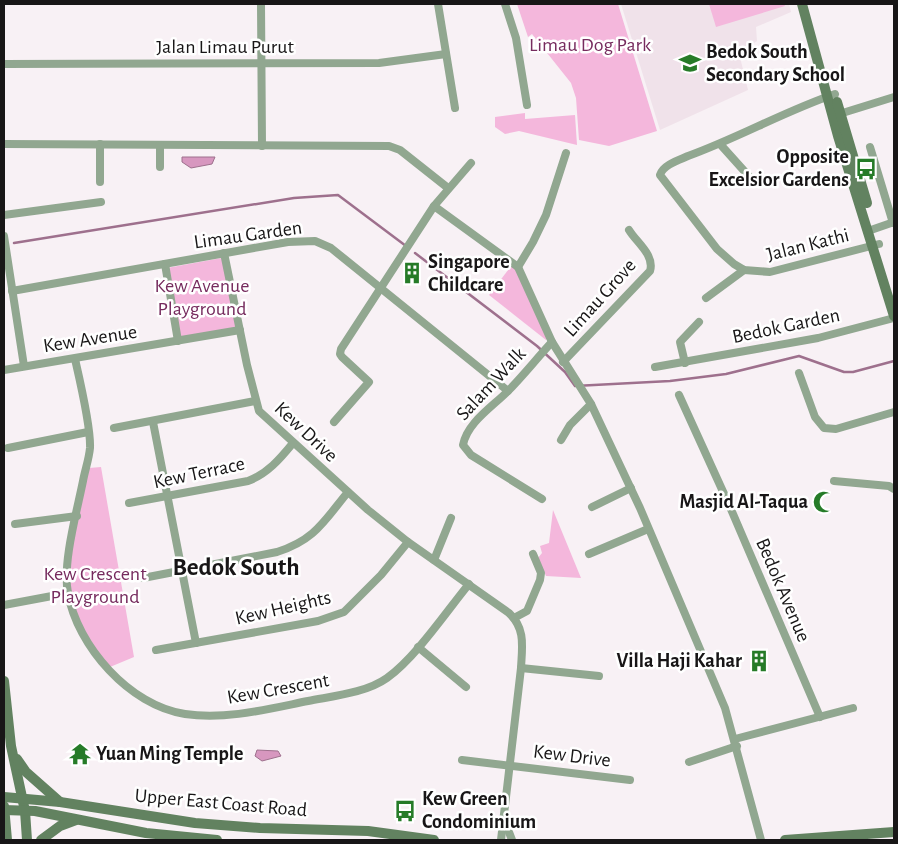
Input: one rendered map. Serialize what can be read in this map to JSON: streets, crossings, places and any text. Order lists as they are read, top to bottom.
{
  "streets": {
    "main road": ["Upper East Coast Road"],
    "street": [
      "Jalan Limau Purut",
      "Limau Garden",
      "Jalan Kathi",
      "Limau Grove",
      "Bedok Garden",
      "Kew Avenue",
      "Salam Walk",
      "Kew Drive",
      "Kew Terrace",
      "Bedok Avenue",
      "Kew Heights",
      "Kew Crescent"
    ]
  },
  "crossings": [
    ["Limau Garden", "Salam Walk"],
    ["Limau Garden", "Kew Drive"],
    ["Kew Avenue", "Kew Drive"],
    ["Kew Avenue", "Kew Crescent"],
    ["Kew Drive", "Kew Terrace"],
    ["Kew Drive", "Kew Heights"],
    ["Kew Drive", "Kew Crescent"]
  ],
  "districts": ["Bedok South"],
  "parks": ["Limau Dog Park", "Kew Avenue Playground", "Kew Crescent Playground"],
  "places": {
    "school or university": ["Bedok South Secondary School"],
    "bus stop": ["Opposite Excelsior Gardens", "Kew Green Condominium"],
    "building": ["Singapore Childcare", "Villa Haji Kahar"],
    "mosque": ["Masjid Al-Taqua"],
    "temple": ["Yuan Ming Temple"]
  }
}
